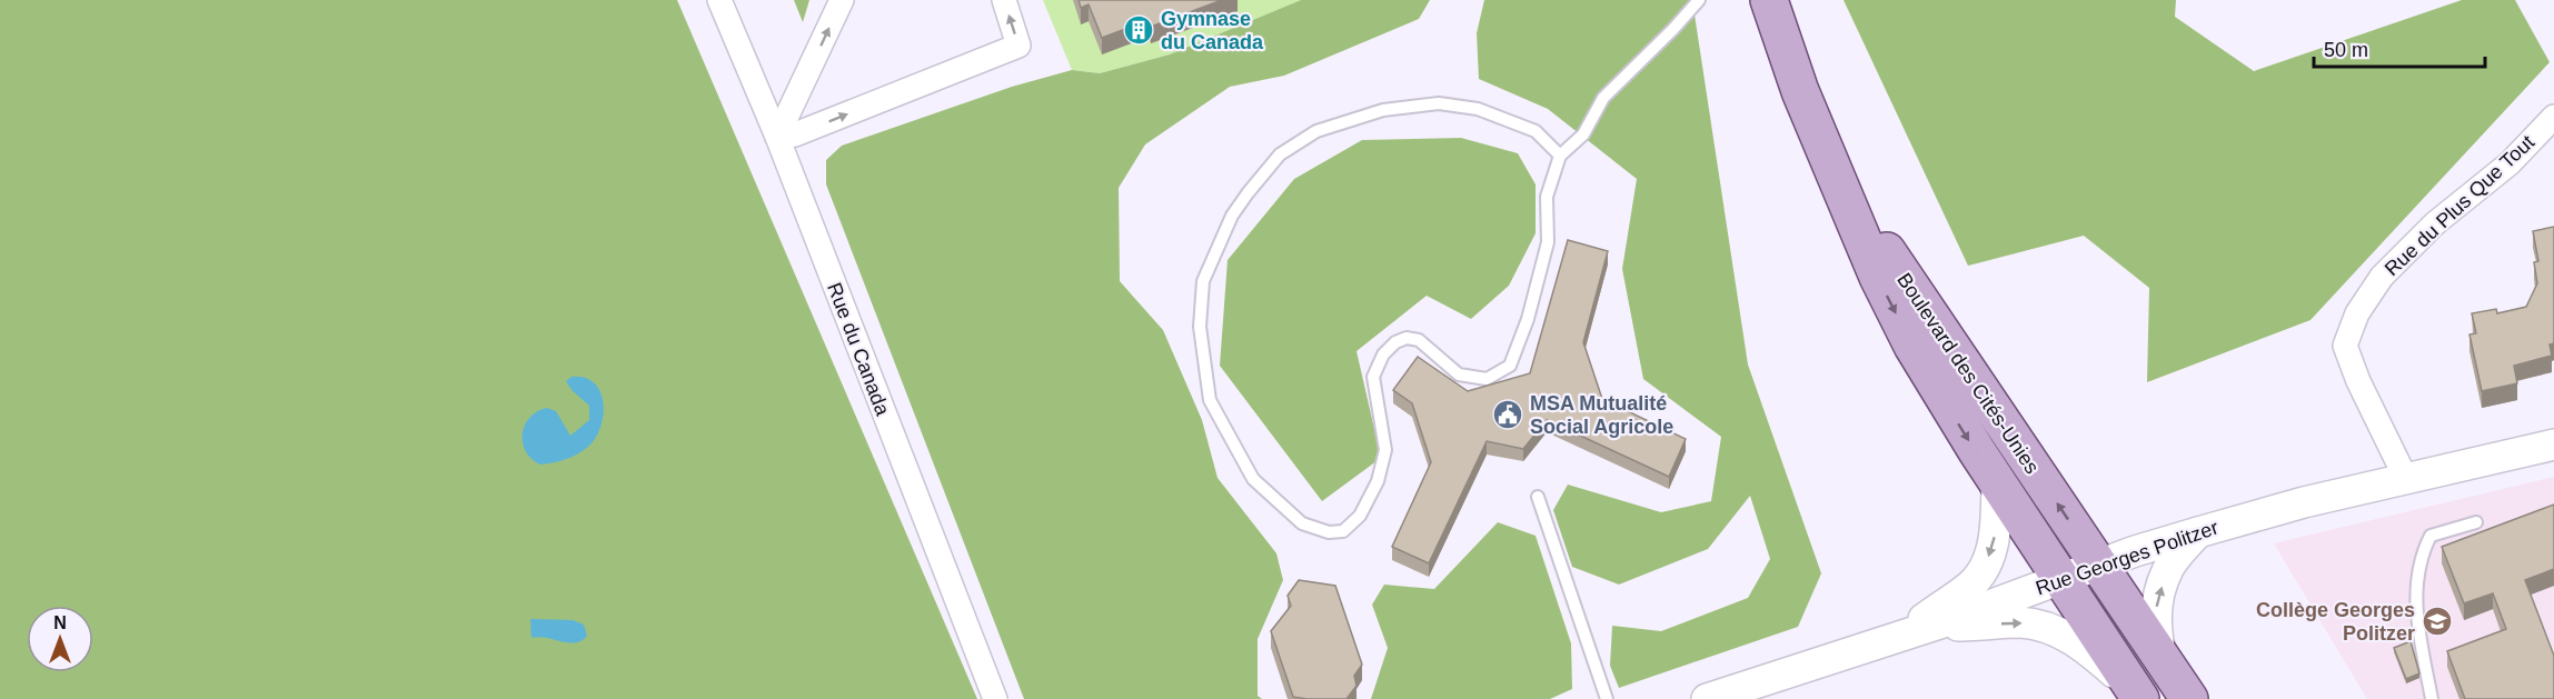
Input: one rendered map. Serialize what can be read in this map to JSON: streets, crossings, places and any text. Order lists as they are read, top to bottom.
{
  "streets": {
    "main road": ["Boulevard des Cités-Unies"],
    "street": ["Rue du Plus Que Tout", "Rue du Canada", "Rue Georges Politzer"]
  },
  "crossings": [
    ["Rue du Plus Que Tout", "Rue Georges Politzer"],
    ["Boulevard des Cités-Unies", "Rue Georges Politzer"]
  ],
  "places": {
    "building": ["Gymnase du Canada"],
    "public building": ["MSA Mutualité Social Agricole"],
    "school or university": ["Collège Georges Politzer"]
  },
  "scale_bar": "50 m",
  "north": "top"
}
